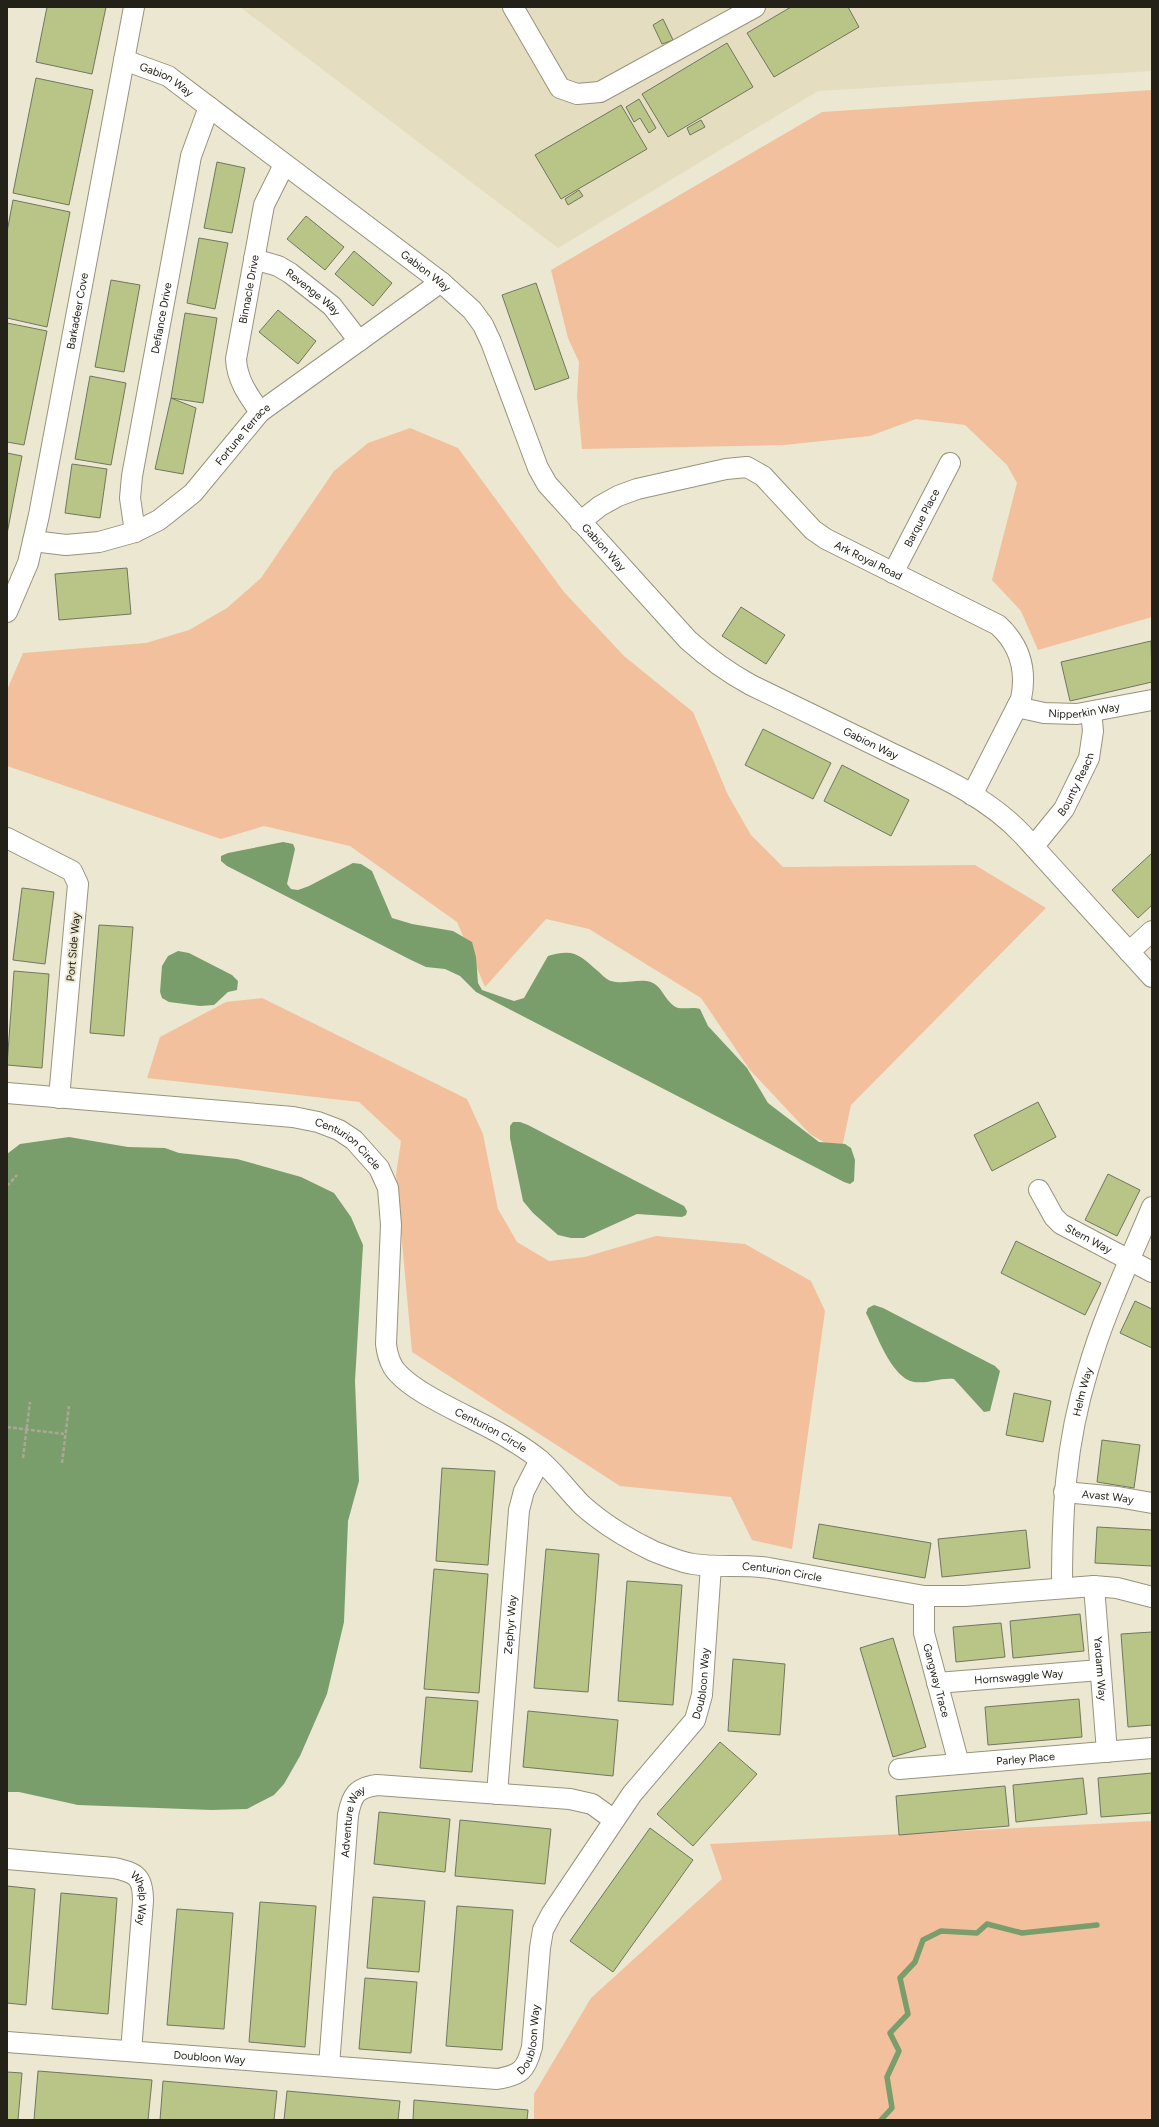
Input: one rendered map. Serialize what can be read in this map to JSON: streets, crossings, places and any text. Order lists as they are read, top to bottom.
{
  "streets": {
    "street": [
      "Gabion Way",
      "Binnacle Drive",
      "Revenge Way",
      "Barkadeer Cove",
      "Defiance Drive",
      "Fortune Terrace",
      "Barque Place",
      "Ark Royal Road",
      "Nipperkin Way",
      "Bounty Reach",
      "Port Side Way",
      "Centurion Circle",
      "Stern Way",
      "Helm Way",
      "Avast Way",
      "Zephyr Way",
      "Yardarm Way",
      "Hornswaggle Way",
      "Gangway Trace",
      "Doubloon Way",
      "Parley Place",
      "Adventure Way",
      "Whelp Way"
    ]
  },
  "crossings": [
    ["Gabion Way", "Binnacle Drive"],
    ["Gabion Way", "Barkadeer Cove"],
    ["Gabion Way", "Defiance Drive"],
    ["Gabion Way", "Fortune Terrace"],
    ["Gabion Way", "Ark Royal Road"],
    ["Gabion Way", "Bounty Reach"],
    ["Binnacle Drive", "Revenge Way"],
    ["Binnacle Drive", "Fortune Terrace"],
    ["Revenge Way", "Fortune Terrace"],
    ["Barkadeer Cove", "Fortune Terrace"],
    ["Defiance Drive", "Fortune Terrace"],
    ["Barque Place", "Ark Royal Road"],
    ["Ark Royal Road", "Nipperkin Way"],
    ["Nipperkin Way", "Bounty Reach"],
    ["Port Side Way", "Centurion Circle"],
    ["Centurion Circle", "Helm Way"],
    ["Centurion Circle", "Zephyr Way"],
    ["Centurion Circle", "Yardarm Way"],
    ["Centurion Circle", "Gangway Trace"],
    ["Centurion Circle", "Doubloon Way"],
    ["Stern Way", "Helm Way"],
    ["Helm Way", "Avast Way"],
    ["Zephyr Way", "Adventure Way"],
    ["Yardarm Way", "Hornswaggle Way"],
    ["Yardarm Way", "Parley Place"],
    ["Hornswaggle Way", "Gangway Trace"],
    ["Gangway Trace", "Parley Place"],
    ["Doubloon Way", "Adventure Way"],
    ["Doubloon Way", "Whelp Way"]
  ]
}
